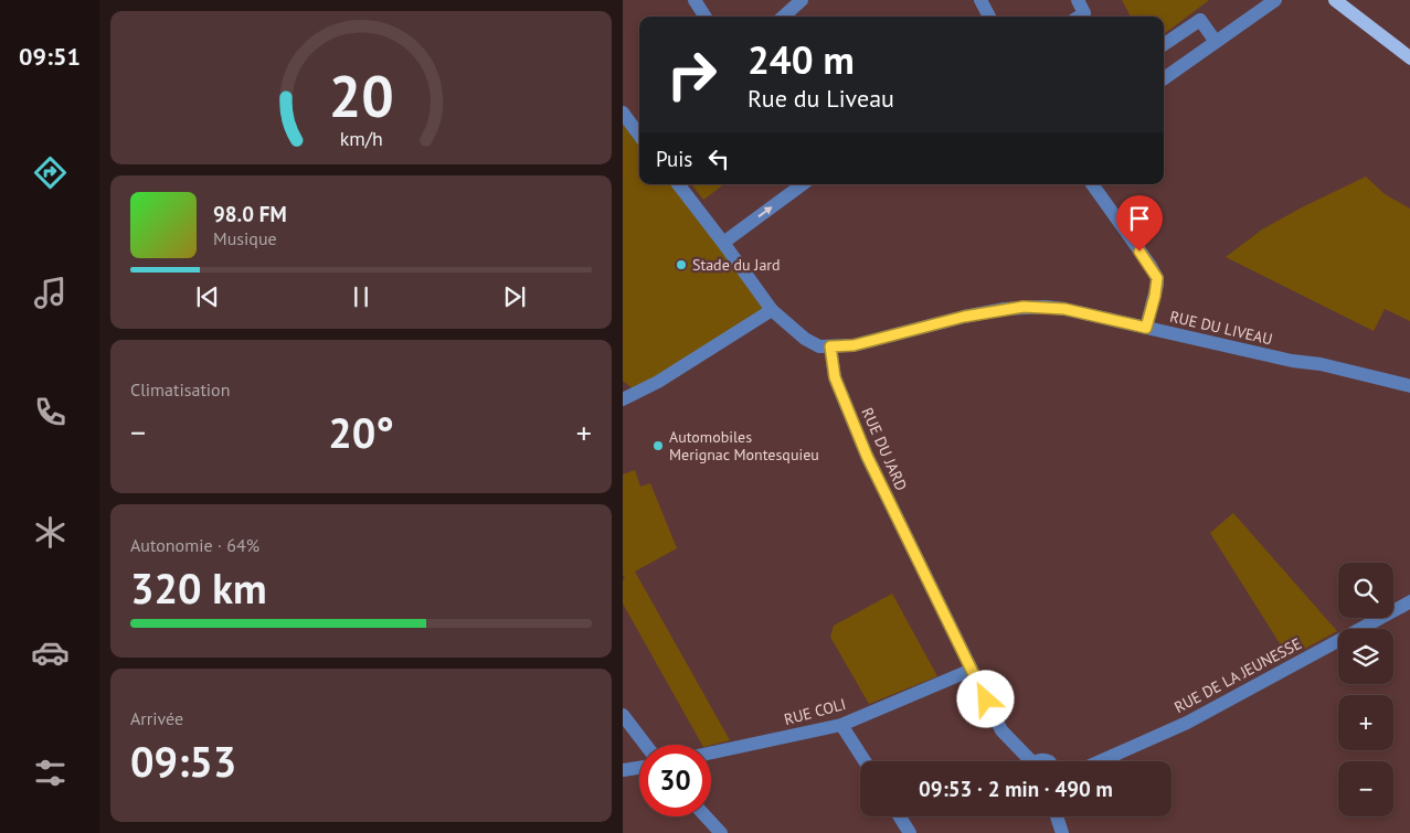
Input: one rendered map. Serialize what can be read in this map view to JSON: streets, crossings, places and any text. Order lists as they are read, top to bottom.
{
  "streets": {
    "street": [
      "RUE DU LIVEAU",
      "RUE DU JARD",
      "RUE DE LA JEUNESSE",
      "RUE COLI"
    ]
  },
  "crossings": [
    ["RUE DU LIVEAU", "RUE DU JARD"],
    ["RUE DU JARD", "RUE COLI"]
  ],
  "places": ["Stade du Jard", "Automobiles Merignac Montesquieu"],
  "page": {
    "tabs": "09:51",
    "turn": ["240 m", "Rue du Liveau"],
    "then": "Puis",
    "song": ["98.0 FM", "Musique"],
    "tile": [
      "Climatisation",
      ["Autonomie · 64%", "320 km"],
      ["Arrivée", "09:53"]
    ],
    "heat": ["−", "20°", "+"],
    "map_buttons": ["+", "−"],
    "limit": "30",
    "trip": "09:53 · 2 min · 490 m",
    "gauge": ["20", "km/h"]
  }
}
